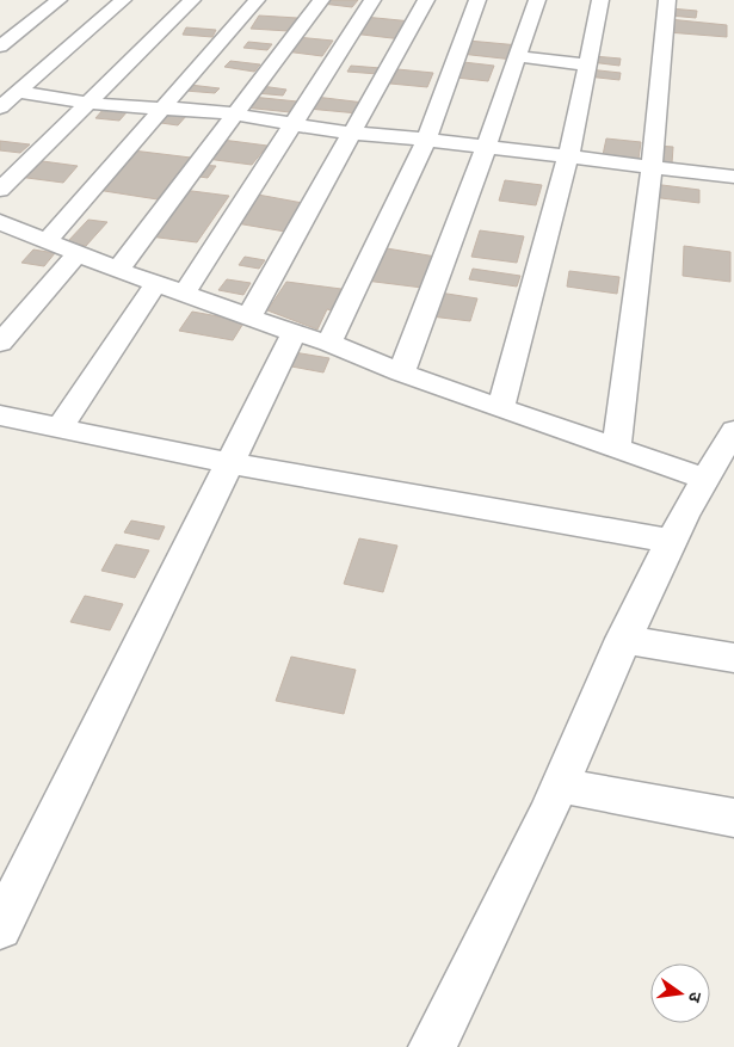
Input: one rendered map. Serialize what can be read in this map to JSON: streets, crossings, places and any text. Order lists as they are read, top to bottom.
{
  "north": "right"
}
